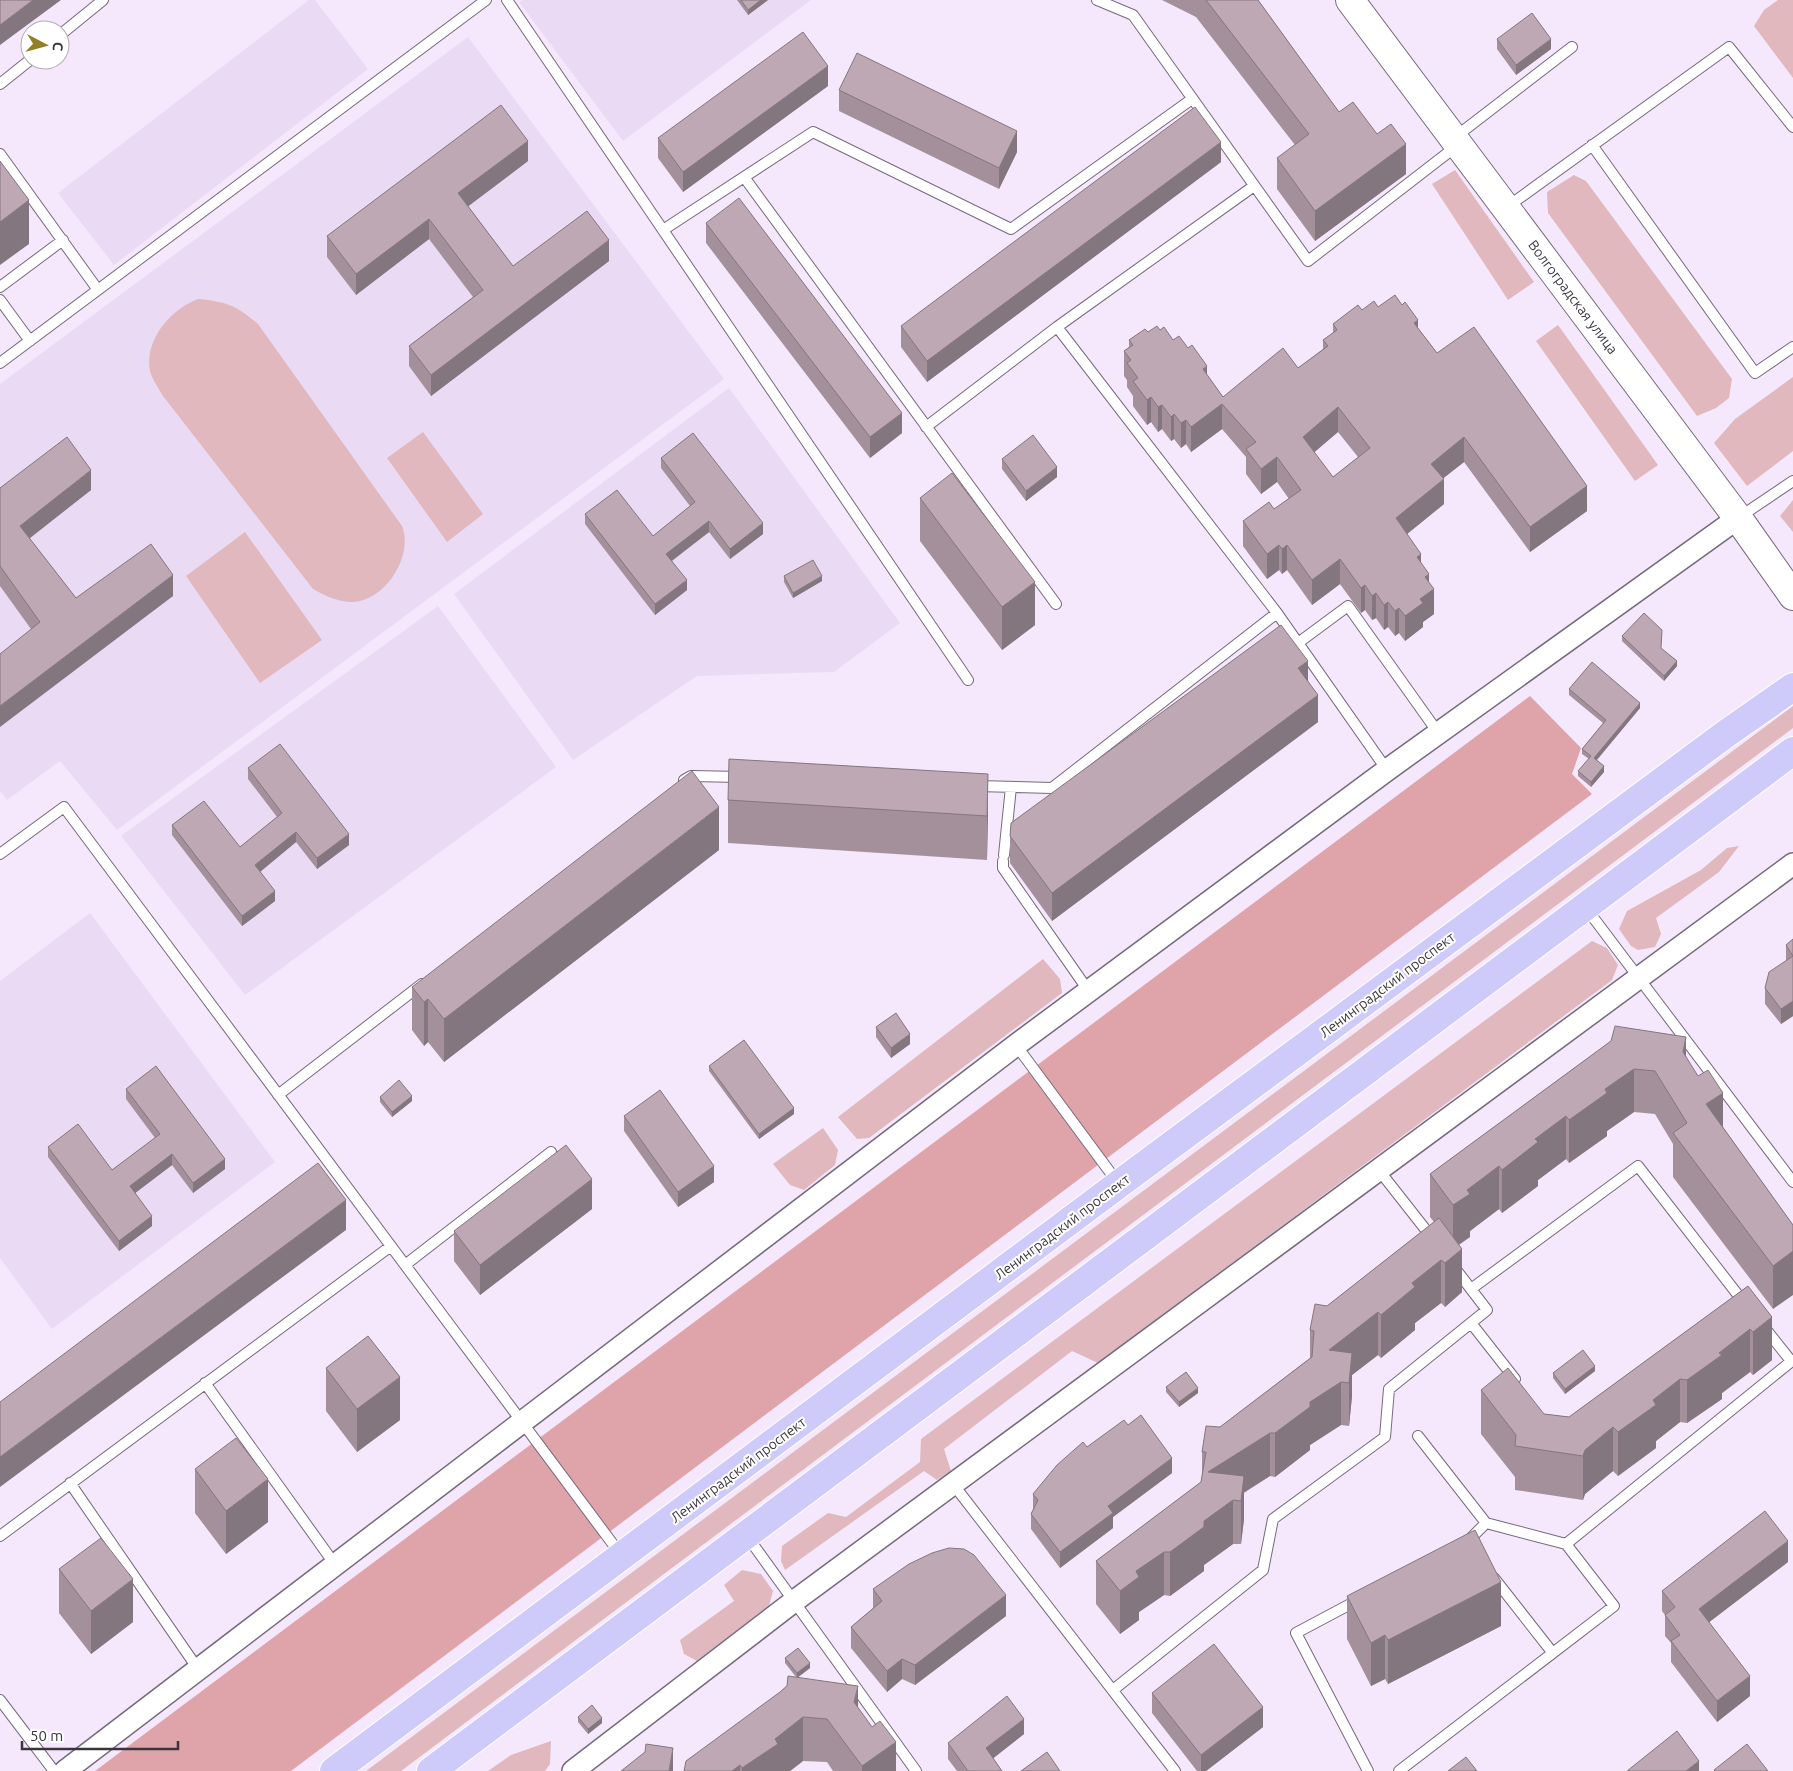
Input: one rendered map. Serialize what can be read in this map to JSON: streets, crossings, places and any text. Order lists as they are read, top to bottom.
{
  "streets": {
    "main road": ["Ленинградский проспект"],
    "street": ["Волгоградская улица"]
  },
  "scale_bar": "50 m",
  "north": "right"
}
